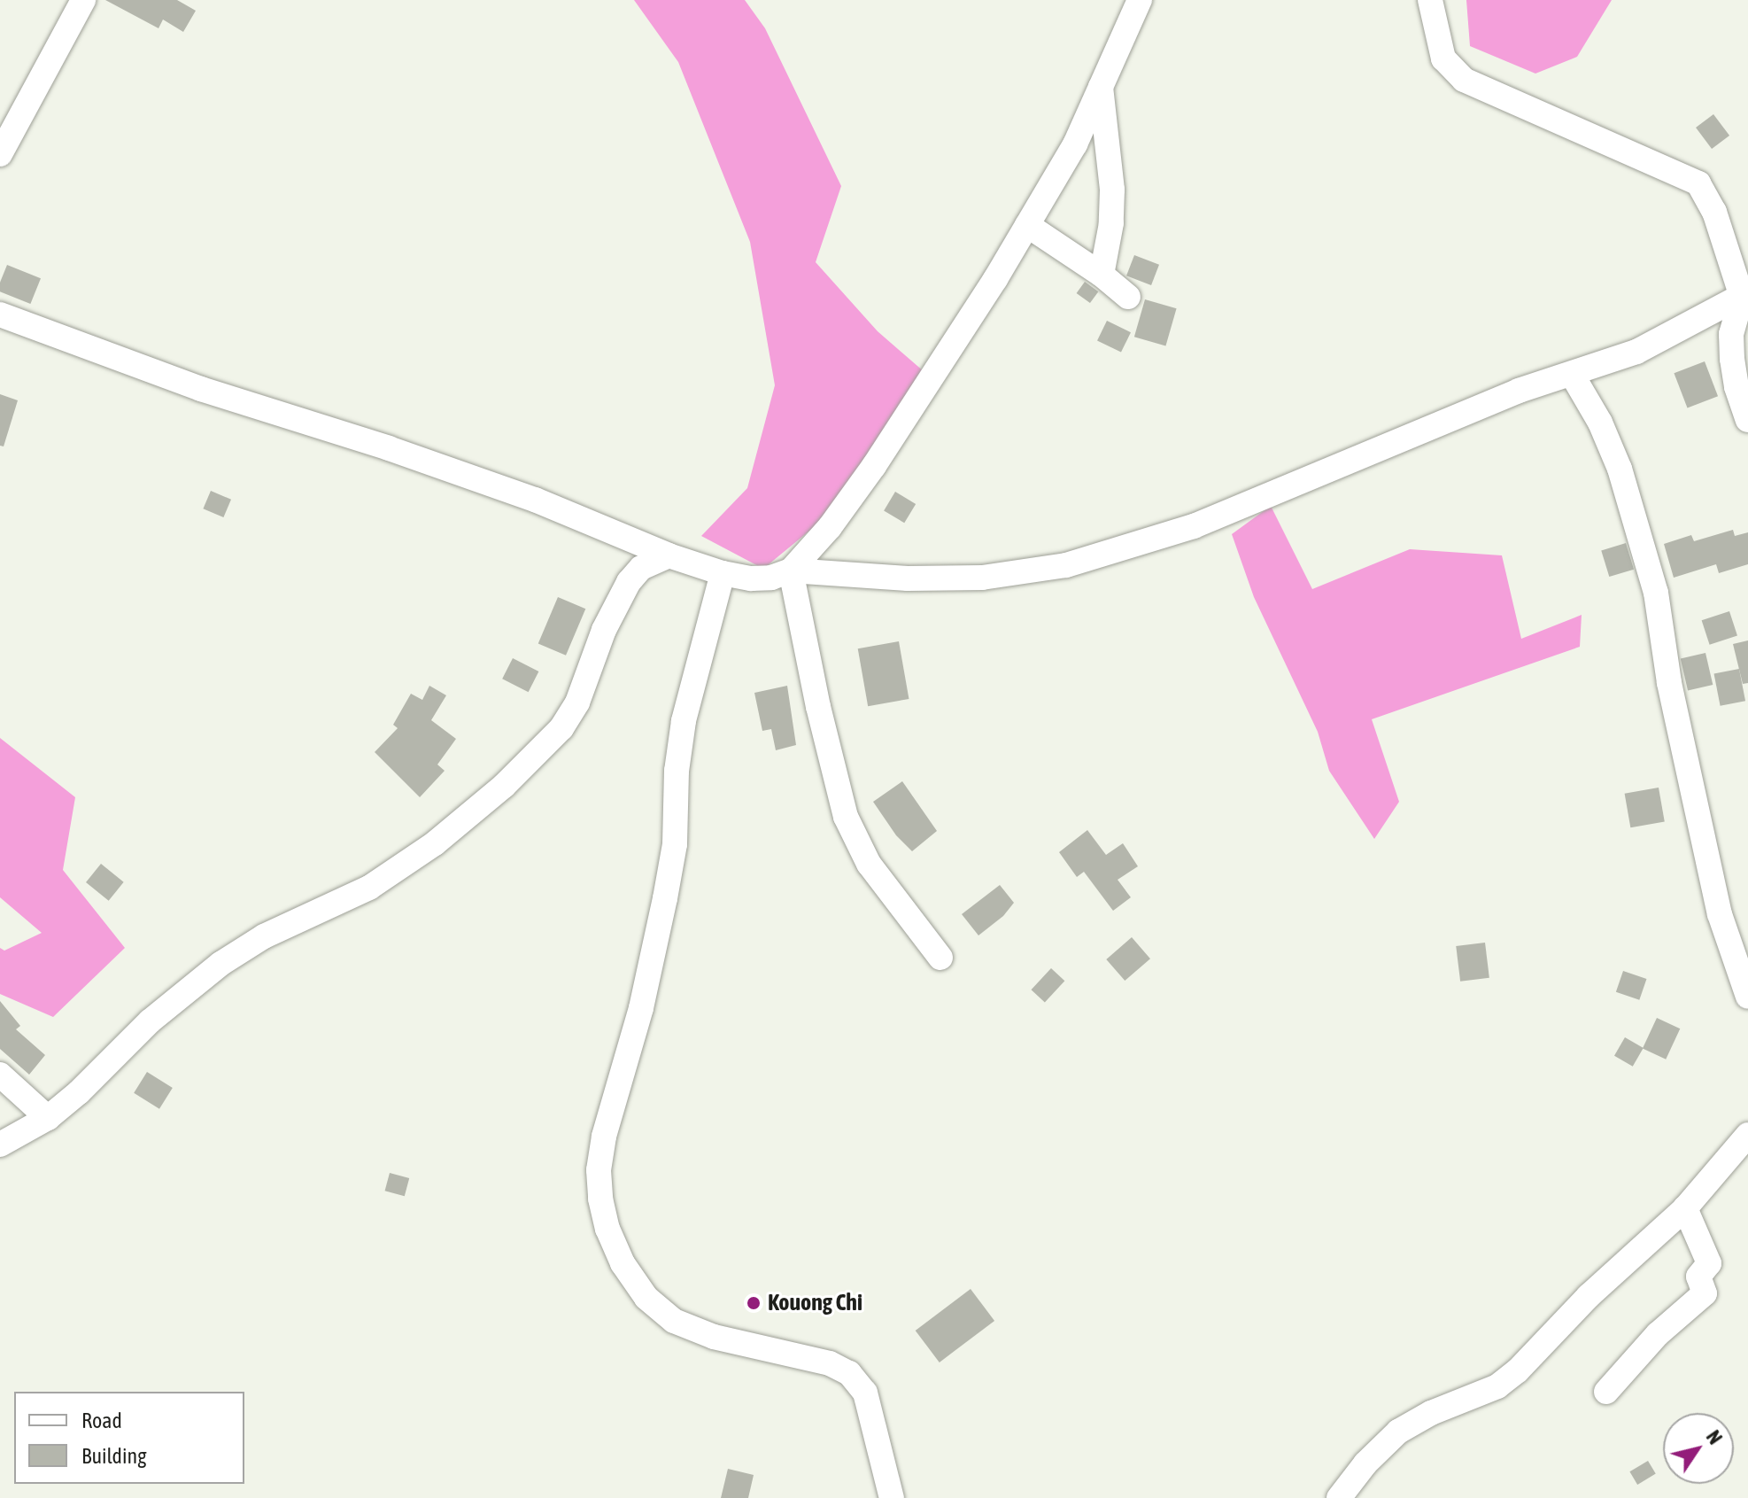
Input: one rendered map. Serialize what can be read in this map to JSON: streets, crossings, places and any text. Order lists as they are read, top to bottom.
{
  "places": ["Kouong Chi"],
  "legend": ["Road", "Building"],
  "north": "top right"
}
